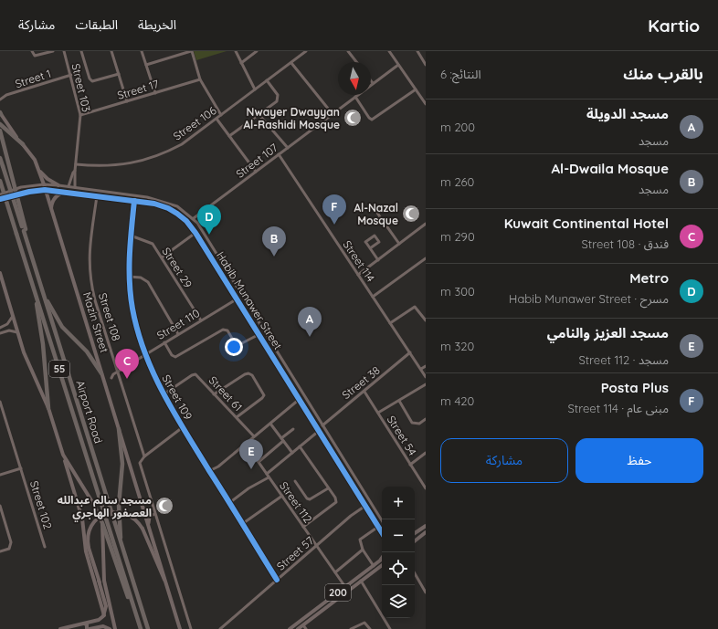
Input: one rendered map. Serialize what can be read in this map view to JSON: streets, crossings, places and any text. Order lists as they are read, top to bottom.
{
  "streets": {
    "highway": ["55", "Airport Road"],
    "main road": ["Mazin Street", "200"],
    "street": [
      "Street 1",
      "Street 103",
      "Street 17",
      "Street 106",
      "Street 107",
      "Street 114",
      "Street 29",
      "Habib Munawer Street",
      "Street 108",
      "Street 110",
      "Street 38",
      "Street 61",
      "Street 109",
      "Street 54",
      "Street 112",
      "Street 102",
      "Street 57"
    ]
  },
  "crossings": [
    ["Street 1", "Street 103"],
    ["Street 103", "Street 17"],
    ["Street 103", "Street 106"],
    ["Street 103", "Habib Munawer Street"],
    ["Street 107", "Street 114"],
    ["Street 107", "Habib Munawer Street"],
    ["Street 114", "Street 38"],
    ["Street 29", "Street 110"],
    ["Street 29", "Street 109"],
    ["Habib Munawer Street", "Street 108"],
    ["Habib Munawer Street", "Mazin Street"],
    ["Habib Munawer Street", "Street 110"],
    ["Habib Munawer Street", "Street 38"],
    ["Habib Munawer Street", "Street 109"],
    ["Habib Munawer Street", "Street 57"],
    ["Street 108", "Street 110"],
    ["Street 110", "Street 109"],
    ["Street 38", "Street 54"],
    ["Street 61", "Street 109"],
    ["Street 109", "Street 57"],
    ["Street 112", "Street 57"],
    ["Street 112", "200"]
  ],
  "places": {
    "mosque": ["Nwayer Dwayyan Al-Rashidi Mosque", "Al-Nazal Mosque", "مسجد سالم عبدالله العصفور الهاجري"]
  },
  "north": "bottom",
  "page": {
    "header": "Kartio",
    "nav": ["الخريطة", "الطبقات", "مشاركة"],
    "heading": ["بالقرب منك", "النتائج: 6"],
    "list": [
      {
        "mark": "A",
        "name": "مسجد الدويلة",
        "note": "مسجد",
        "value": "200 m"
      },
      {
        "mark": "B",
        "name": "Al-Dwaila Mosque",
        "note": "مسجد",
        "value": "260 m"
      },
      {
        "mark": "C",
        "name": "Kuwait Continental Hotel",
        "note": "فندق · Street 108",
        "value": "290 m"
      },
      {
        "mark": "D",
        "name": "Metro",
        "note": "مسرح · Habib Munawer Street",
        "value": "300 m"
      },
      {
        "mark": "E",
        "name": "مسجد العزيز والنامي",
        "note": "مسجد · Street 112",
        "value": "320 m"
      },
      {
        "mark": "F",
        "name": "Posta Plus",
        "note": "مبنى عام · Street 114",
        "value": "420 m"
      }
    ],
    "pins": [
      "F",
      "D",
      "B",
      "A",
      "C",
      "E"
    ],
    "buttons": ["حفظ", "مشاركة"],
    "map_buttons": ["+", "−"]
  }
}
